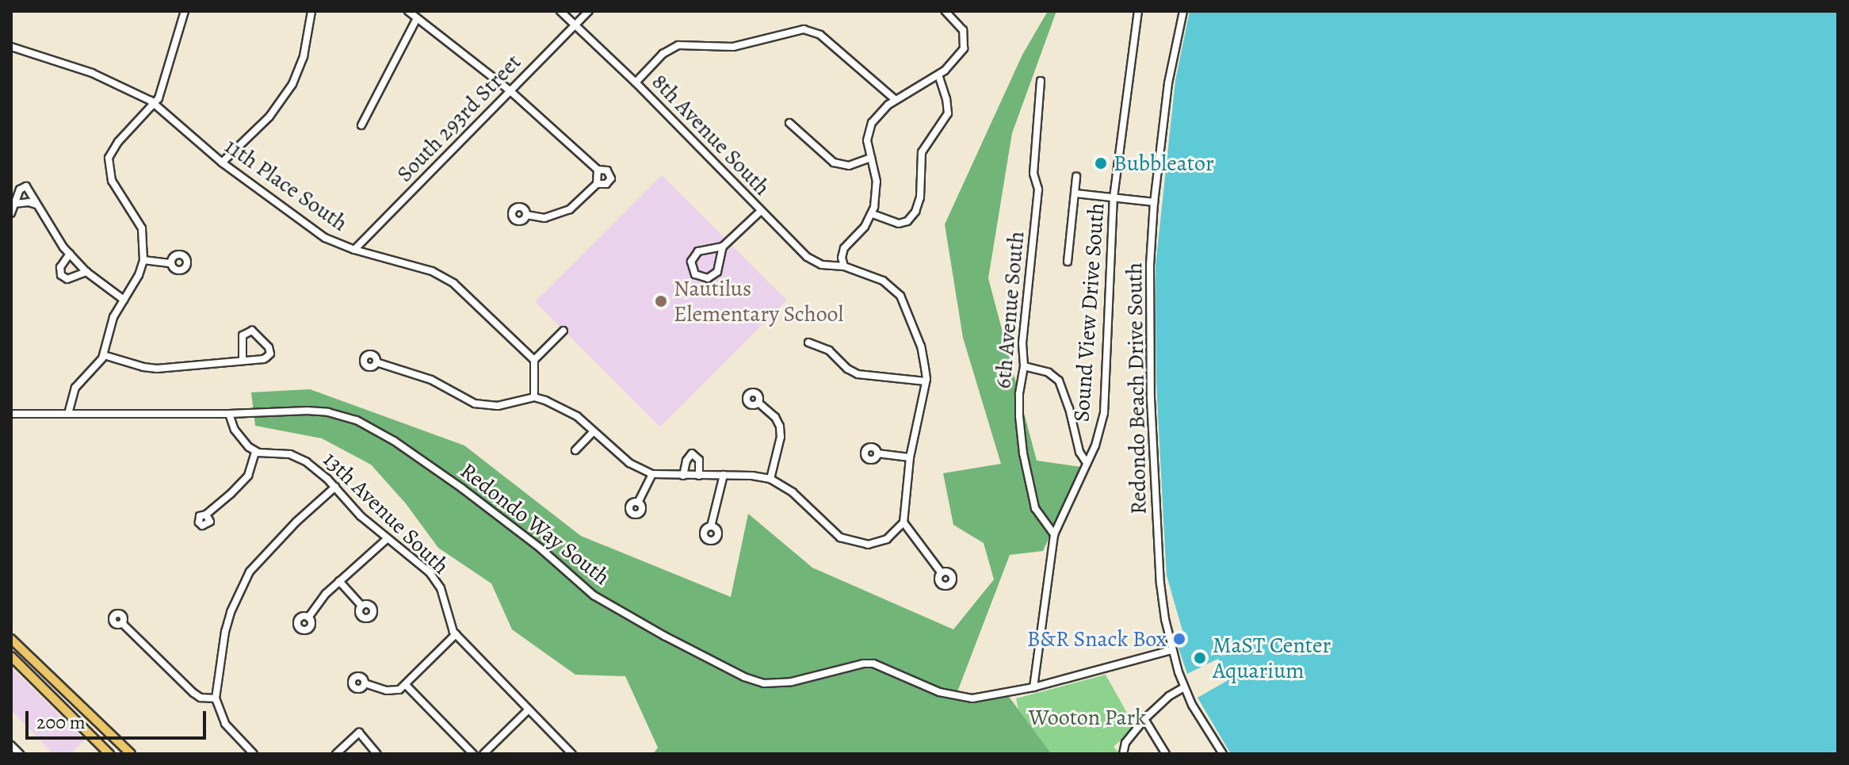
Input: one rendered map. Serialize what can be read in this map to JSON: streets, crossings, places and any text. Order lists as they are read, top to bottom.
{
  "streets": {
    "street": [
      "South 293rd Street",
      "8th Avenue South",
      "11th Place South",
      "6th Avenue South",
      "Sound View Drive South",
      "Redondo Beach Drive South",
      "13th Avenue South",
      "Redondo Way South"
    ]
  },
  "crossings": [
    ["South 293rd Street", "8th Avenue South"],
    ["South 293rd Street", "11th Place South"],
    ["6th Avenue South", "Sound View Drive South"],
    ["Redondo Beach Drive South", "Redondo Way South"]
  ],
  "parks": ["Wooton Park"],
  "places": [
    "Bubbleator",
    "Nautilus Elementary School",
    "B&R Snack Box",
    "MaST Center Aquarium"
  ],
  "scale_bar": "200 m"
}
